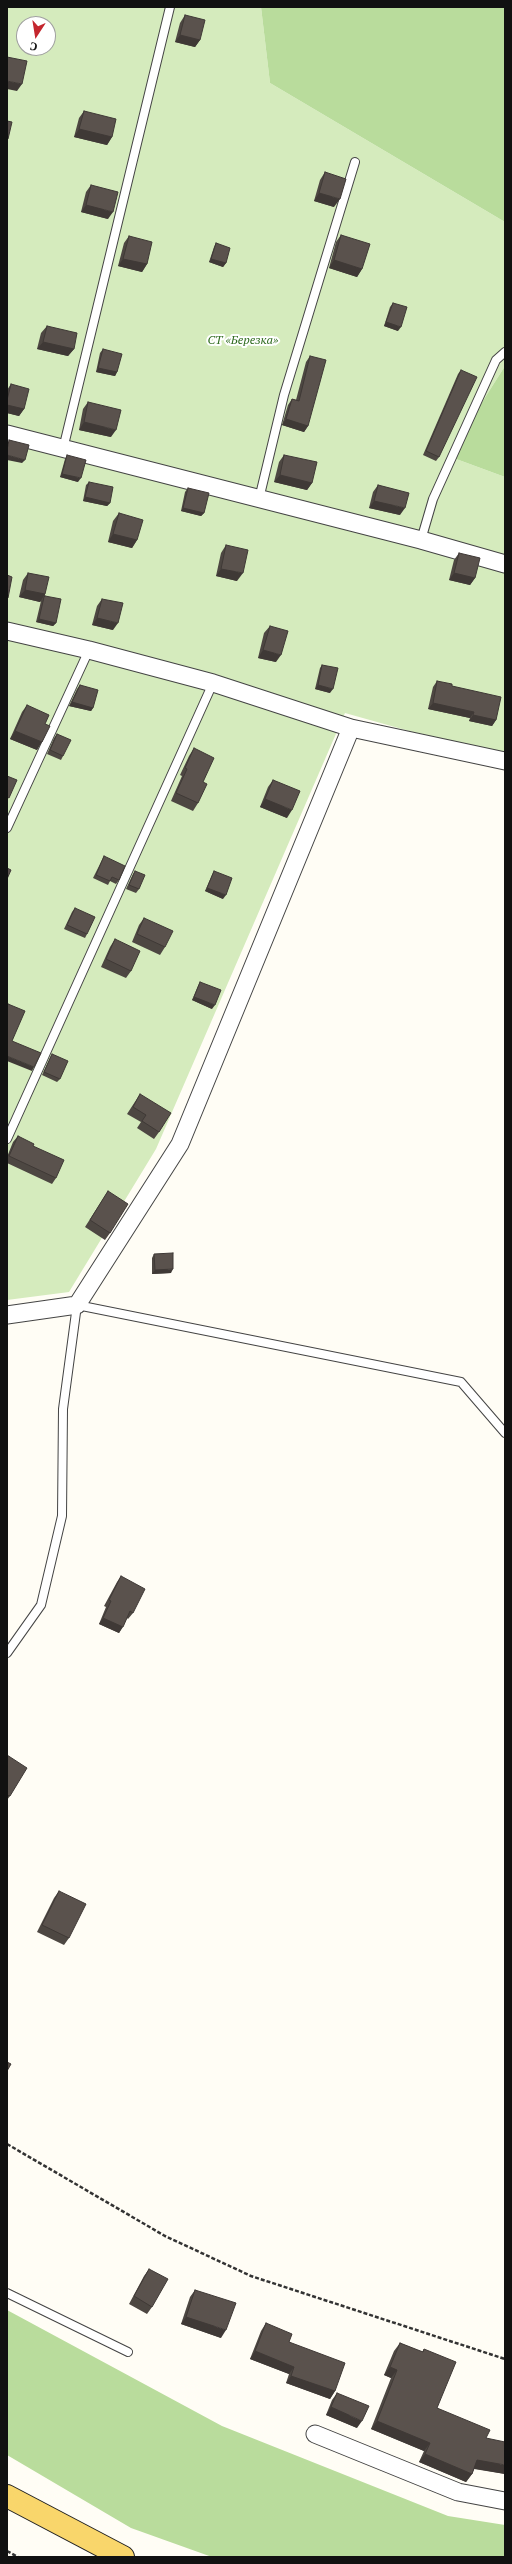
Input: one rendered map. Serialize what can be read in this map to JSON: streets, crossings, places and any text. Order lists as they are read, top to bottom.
{
  "parks": ["СТ «Березка»"],
  "north": "bottom"
}
